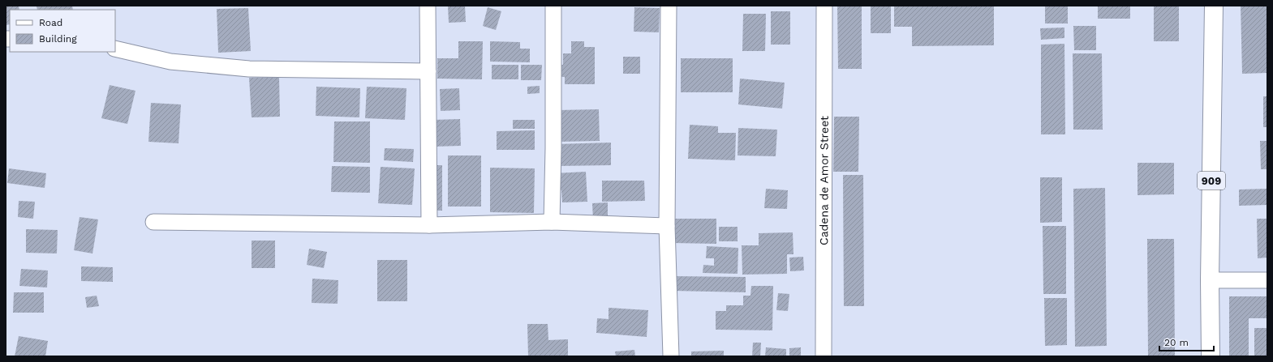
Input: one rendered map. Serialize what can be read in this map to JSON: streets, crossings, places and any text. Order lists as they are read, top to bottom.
{
  "streets": {
    "main road": ["909"],
    "street": ["Cadena de Amor Street"]
  },
  "legend": ["Road", "Building"],
  "scale_bar": "20 m"
}
